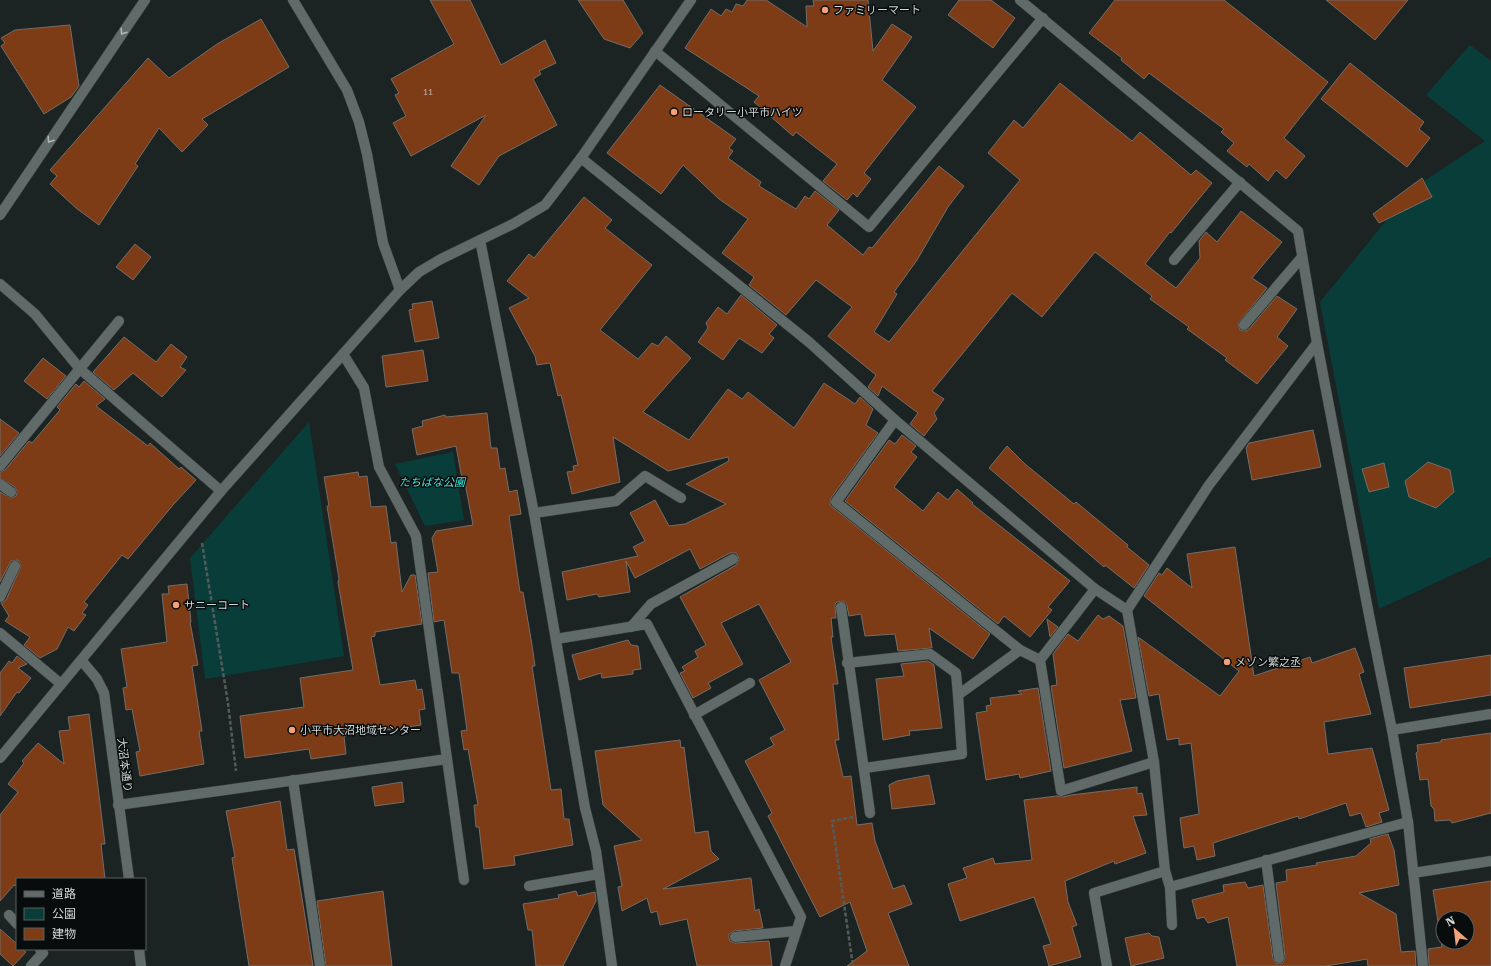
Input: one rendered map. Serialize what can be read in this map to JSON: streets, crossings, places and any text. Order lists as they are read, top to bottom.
{
  "streets": {
    "street": ["大沼本通り"]
  },
  "parks": ["たちばな公園"],
  "places": [
    "ファミリーマート",
    "ロータリー小平市ハイツ",
    "サニーコート",
    "メゾン繁之丞",
    "小平市大沼地域センター"
  ],
  "house_numbers": ["11"],
  "legend": ["道路", "公園", "建物"],
  "north": "top left"
}
